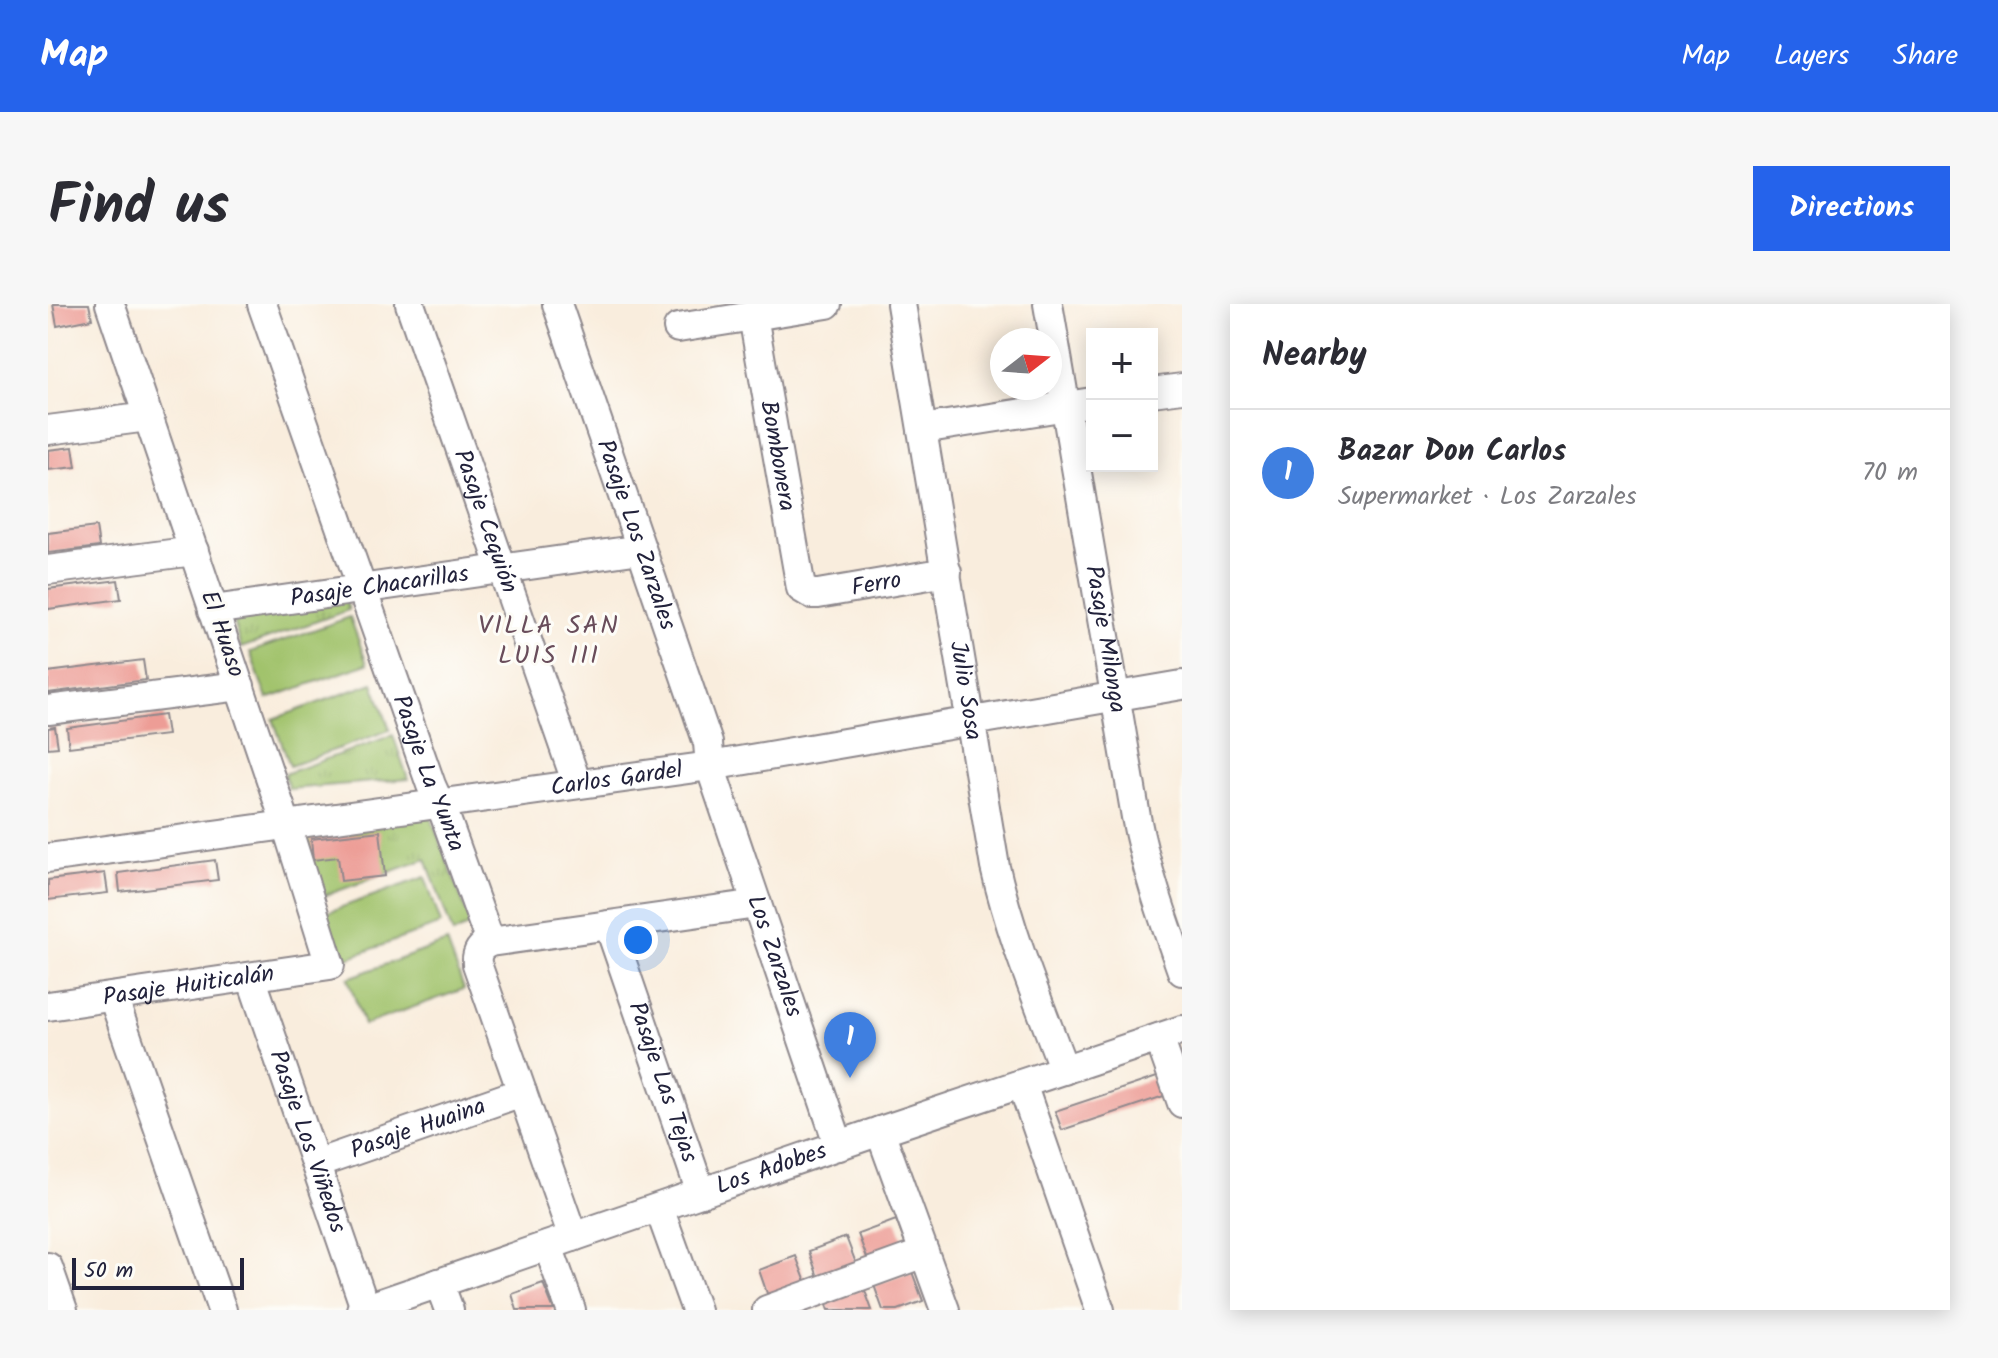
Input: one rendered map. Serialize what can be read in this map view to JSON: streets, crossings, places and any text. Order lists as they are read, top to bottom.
{
  "streets": {
    "street": [
      "Bombonera",
      "Pasaje Cequión",
      "Pasaje Los Zarzales",
      "Ferro",
      "Pasaje Chacarillas",
      "El Huaso",
      "Pasaje Milonga",
      "Julio Sosa",
      "Pasaje La Yunta",
      "Carlos Gardel",
      "Los Zarzales",
      "Pasaje Huiticalán",
      "Pasaje Las Tejas",
      "Pasaje Huaina",
      "Pasaje Los Viñedos",
      "Los Adobes"
    ]
  },
  "crossings": [
    ["Bombonera", "Ferro"],
    ["Pasaje Cequión", "Pasaje Chacarillas"],
    ["Pasaje Cequión", "Carlos Gardel"],
    ["Pasaje Los Zarzales", "Pasaje Chacarillas"],
    ["Pasaje Los Zarzales", "Carlos Gardel"],
    ["Pasaje Los Zarzales", "Los Zarzales"],
    ["Ferro", "Julio Sosa"],
    ["Pasaje Chacarillas", "El Huaso"],
    ["Pasaje Chacarillas", "Pasaje La Yunta"],
    ["El Huaso", "Carlos Gardel"],
    ["El Huaso", "Pasaje Huiticalán"],
    ["Pasaje Milonga", "Carlos Gardel"],
    ["Julio Sosa", "Carlos Gardel"],
    ["Julio Sosa", "Los Adobes"],
    ["Pasaje La Yunta", "Carlos Gardel"],
    ["Carlos Gardel", "Los Zarzales"],
    ["Los Zarzales", "Los Adobes"],
    ["Pasaje Huiticalán", "Pasaje Los Viñedos"],
    ["Pasaje Las Tejas", "Los Adobes"],
    ["Pasaje Huaina", "Pasaje Los Viñedos"],
    ["Pasaje Los Viñedos", "Los Adobes"]
  ],
  "districts": ["VILLA SAN LUIS III"],
  "scale_bar": "50 m",
  "north": "right",
  "page": {
    "header": "Map",
    "nav": ["Map", "Layers", "Share"],
    "title": "Find us",
    "buttons": "Directions",
    "heading": "Nearby",
    "map_buttons": ["+", "−"],
    "list": [
      {
        "mark": "1",
        "name": "Bazar Don Carlos",
        "note": "Supermarket · Los Zarzales",
        "value": "70 m"
      }
    ],
    "pins": "1",
    "scale": "50 m"
  }
}
